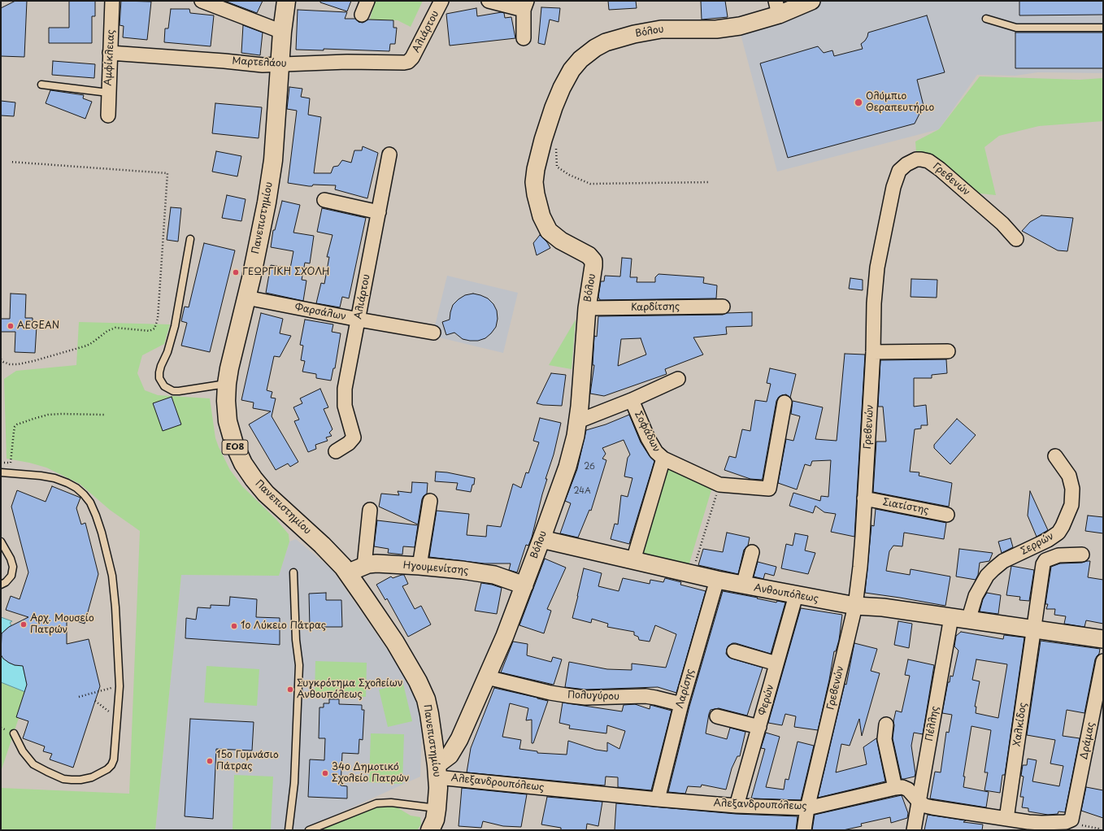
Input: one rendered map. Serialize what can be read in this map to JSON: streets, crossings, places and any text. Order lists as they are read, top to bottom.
{
  "streets": {
    "main road": ["Πανεπιστημίου", "ΕΟ8"],
    "street": [
      "Αλιάρτου",
      "Βόλου",
      "Αμφίκλειας",
      "Μαρτελάου",
      "Γρεβενών",
      "Καρδίτσης",
      "Φαρσάλων",
      "Σοφάδων",
      "Σιατίστης",
      "Σερρών",
      "Ηγουμενίτσης",
      "Ανθουπόλεως",
      "Λαρίσης",
      "Πολυγύρου",
      "Φερών",
      "Πέλλης",
      "Χαλκίδος",
      "Δράμας",
      "Αλεξανδρουπόλεως"
    ]
  },
  "crossings": [
    ["Αλιάρτου", "Μαρτελάου"],
    ["Αλιάρτου", "Φαρσάλων"],
    ["Βόλου", "Πανεπιστημίου"],
    ["Βόλου", "Καρδίτσης"],
    ["Βόλου", "Σοφάδων"],
    ["Βόλου", "Ηγουμενίτσης"],
    ["Βόλου", "Ανθουπόλεως"],
    ["Βόλου", "Πολυγύρου"],
    ["Βόλου", "Αλεξανδρουπόλεως"],
    ["Αμφίκλειας", "Μαρτελάου"],
    ["Μαρτελάου", "Πανεπιστημίου"],
    ["Γρεβενών", "Σιατίστης"],
    ["Γρεβενών", "Ανθουπόλεως"],
    ["Γρεβενών", "Αλεξανδρουπόλεως"],
    ["Πανεπιστημίου", "Φαρσάλων"],
    ["Πανεπιστημίου", "Ηγουμενίτσης"],
    ["Πανεπιστημίου", "Αλεξανδρουπόλεως"],
    ["Σερρών", "Ανθουπόλεως"],
    ["Ανθουπόλεως", "Λαρίσης"],
    ["Ανθουπόλεως", "Φερών"],
    ["Ανθουπόλεως", "Πέλλης"],
    ["Ανθουπόλεως", "Χαλκίδος"],
    ["Λαρίσης", "Πολυγύρου"],
    ["Λαρίσης", "Αλεξανδρουπόλεως"],
    ["Φερών", "Αλεξανδρουπόλεως"],
    ["Πέλλης", "Αλεξανδρουπόλεως"],
    ["Χαλκίδος", "Αλεξανδρουπόλεως"],
    ["Δράμας", "Αλεξανδρουπόλεως"]
  ],
  "places": [
    "Ολύμπιο Θεραπευτήριο",
    "ΓΕΩΡΓΙΚΗ ΣΧΟΛΗ",
    "AEGEAN",
    "Αρχ. Μουσείο Πατρών",
    "1ο Λύκειο Πάτρας",
    "Συγκρότημα Σχολείων Ανθουπόλεως",
    "15ο Γυμνάσιο Πάτρας",
    "34ο Δημοτικό Σχολείο Πατρών"
  ],
  "house_numbers": ["26", "24Α"]
}
